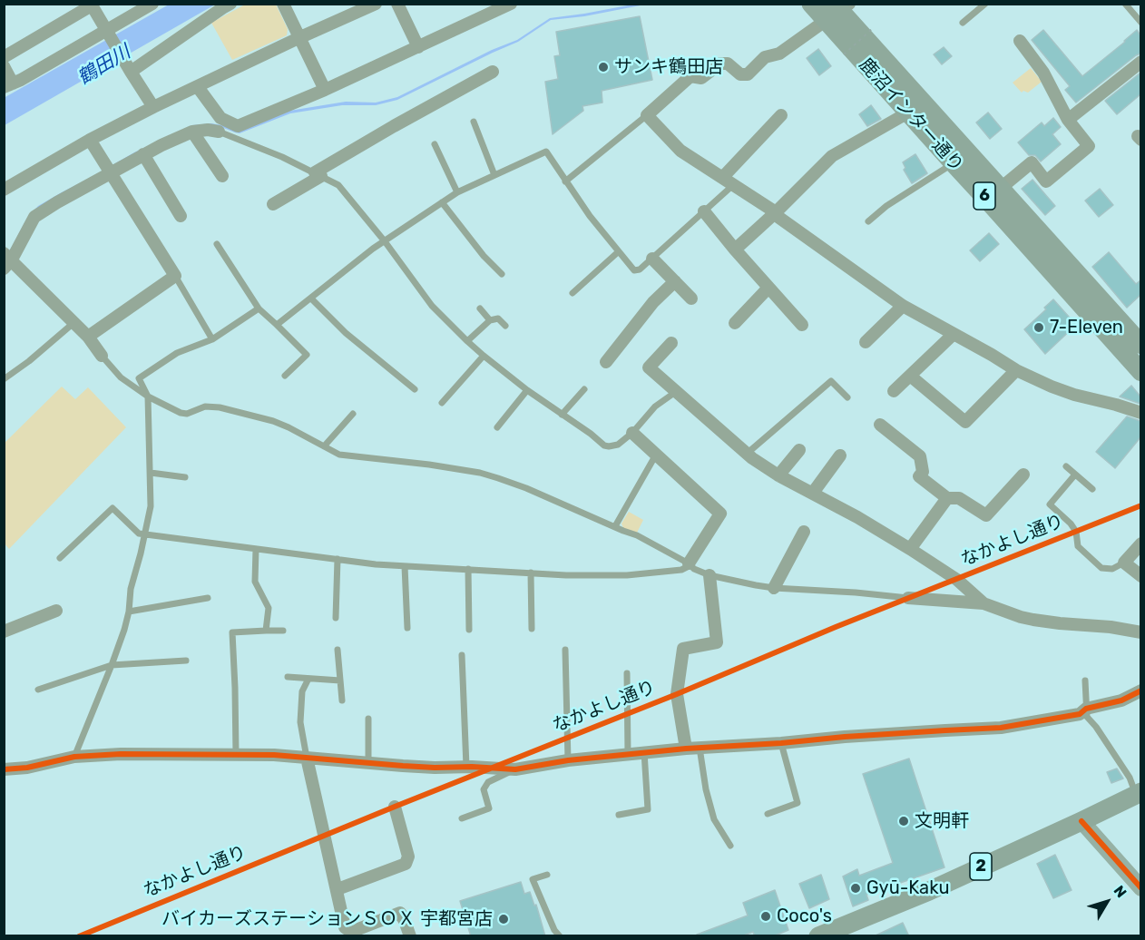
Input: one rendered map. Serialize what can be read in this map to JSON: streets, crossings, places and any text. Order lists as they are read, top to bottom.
{
  "streets": {
    "main road": ["鹿沼インター通り", "6", "2"],
    "cycle path": ["なかよし通り"]
  },
  "water": ["鶴田川"],
  "places": [
    "サンキ鶴田店",
    "7-Eleven",
    "文明軒",
    "Gyū-Kaku",
    "Coco's",
    "バイカーズステーションＳＯＸ 宇都宮店"
  ],
  "north": "top right"
}
